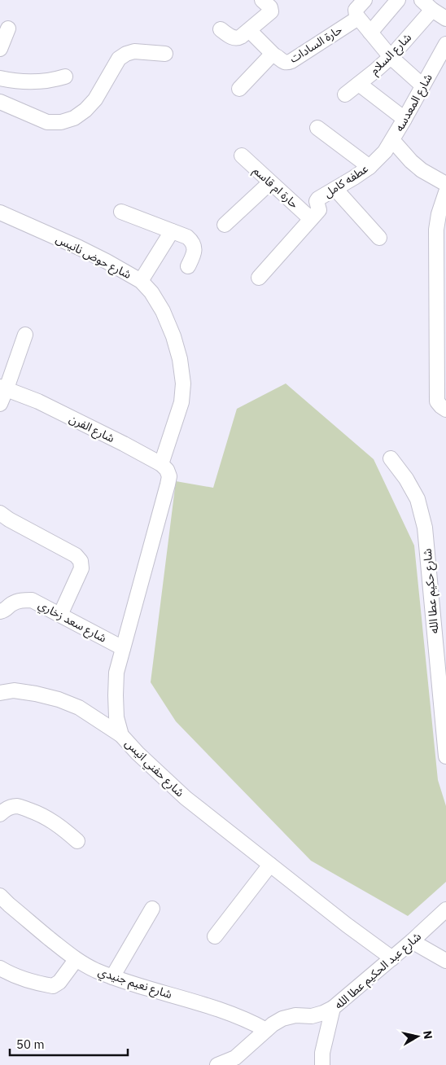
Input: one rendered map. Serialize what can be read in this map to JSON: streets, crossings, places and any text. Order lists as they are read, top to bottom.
{
  "streets": {
    "street": [
      "حارة السادات",
      "شارع السلام",
      "شارع المعدسه",
      "عطفه كامل",
      "حارة ام قاسم",
      "شارع حوض نانيس",
      "شارع الفرن",
      "شارع حكيم عطا الله",
      "شارع سعد زخاري",
      "شارع حفني انيس",
      "شارع عبد الحكيم عطا الله",
      "شارع نعيم جنيدي"
    ]
  },
  "crossings": [
    ["شارع المعدسه", "عطفه كامل"],
    ["عطفه كامل", "حارة ام قاسم"],
    ["شارع حوض نانيس", "شارع الفرن"],
    ["شارع حوض نانيس", "شارع حفني انيس"],
    ["شارع الفرن", "شارع حفني انيس"],
    ["شارع سعد زخاري", "شارع حفني انيس"],
    ["شارع حفني انيس", "شارع عبد الحكيم عطا الله"]
  ],
  "scale_bar": "50 m",
  "north": "right"
}
